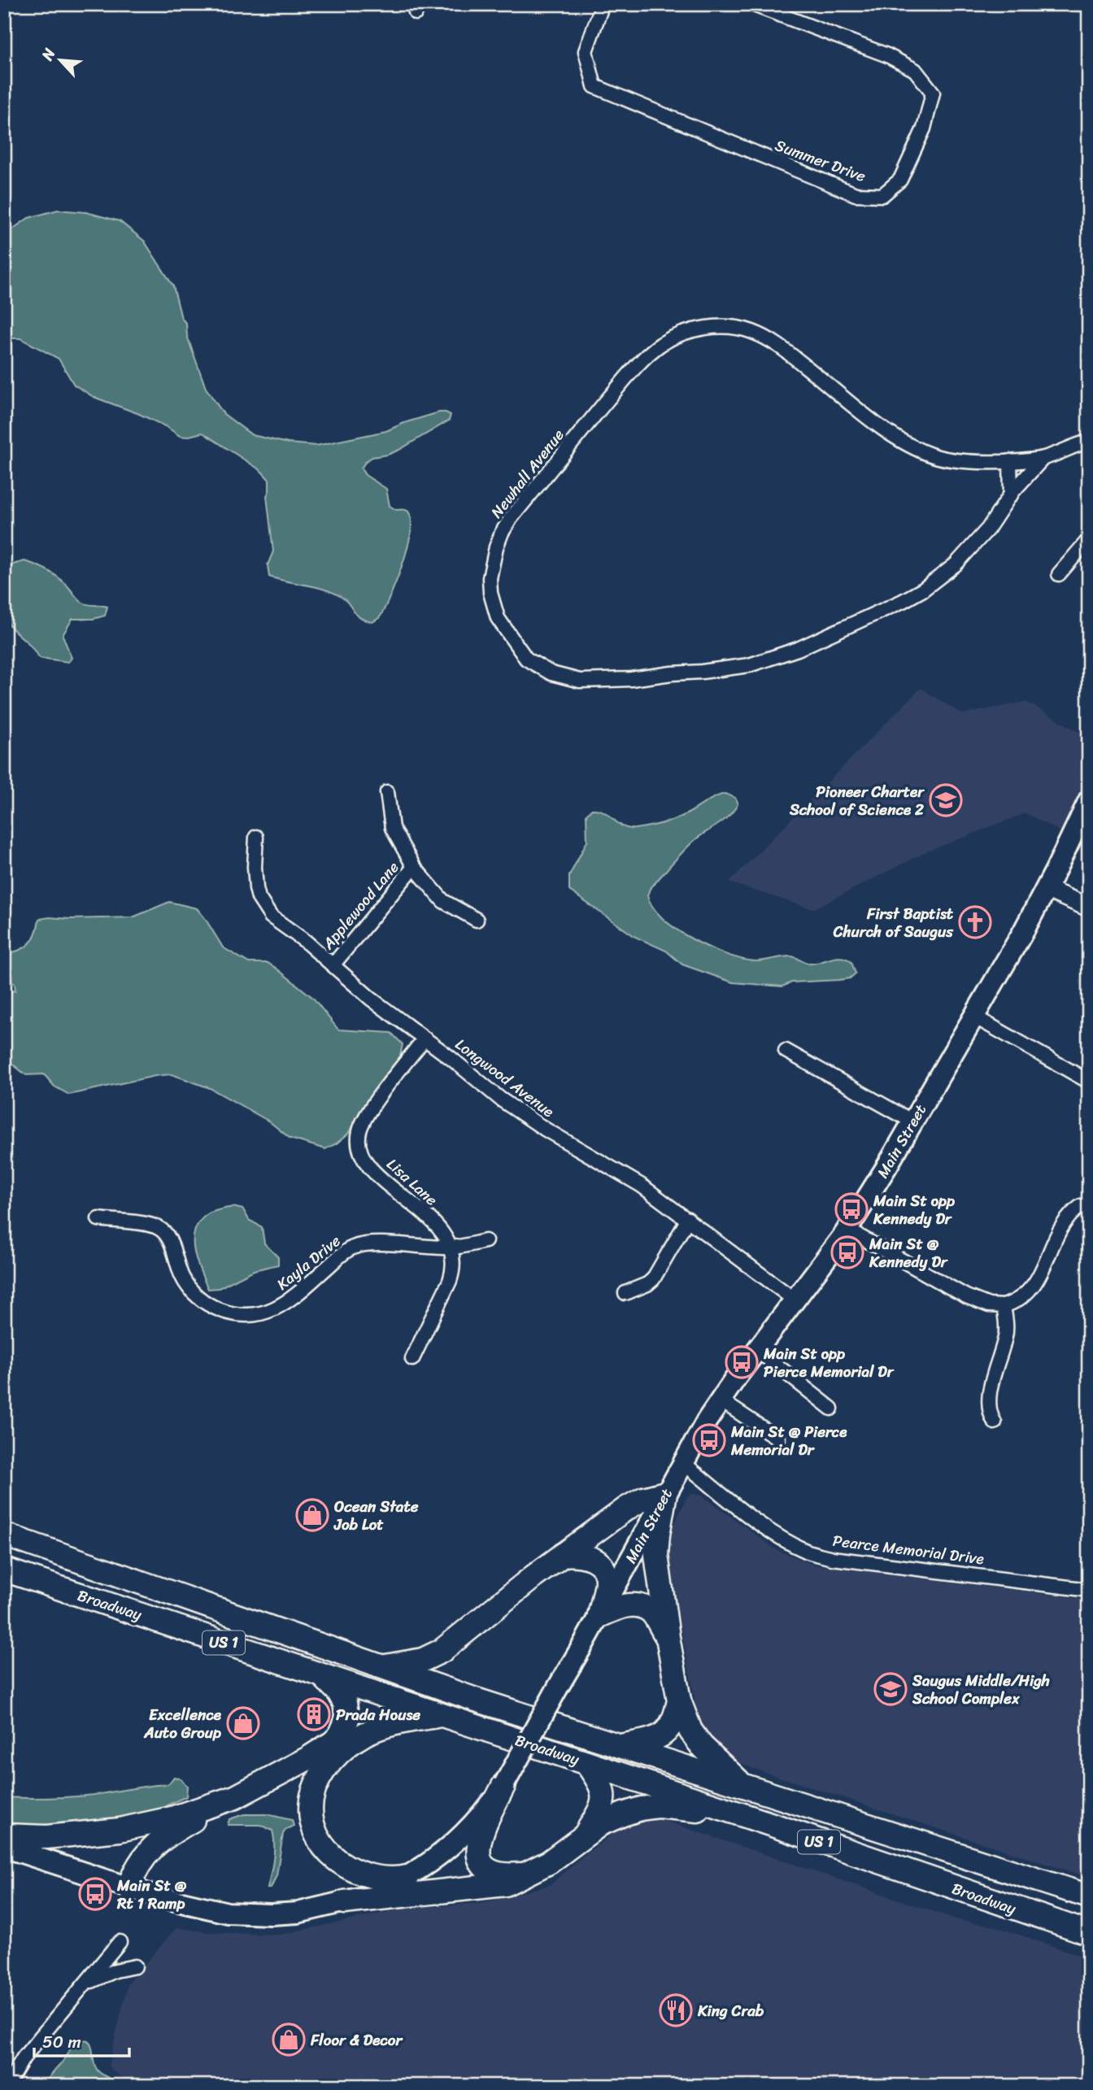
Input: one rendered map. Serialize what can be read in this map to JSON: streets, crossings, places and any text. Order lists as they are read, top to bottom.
{
  "streets": {
    "highway": ["Broadway", "US 1"],
    "main road": ["Main Street"],
    "street": [
      "Summer Drive",
      "Newhall Avenue",
      "Applewood Lane",
      "Longwood Avenue",
      "Lisa Lane",
      "Kayla Drive",
      "Pearce Memorial Drive"
    ]
  },
  "crossings": [
    ["Applewood Lane", "Longwood Avenue"],
    ["Longwood Avenue", "Main Street"],
    ["Longwood Avenue", "Lisa Lane"],
    ["Main Street", "Pearce Memorial Drive"],
    ["Lisa Lane", "Kayla Drive"]
  ],
  "places": {
    "school or university": ["Pioneer Charter School of Science 2", "Saugus Middle/High School Complex"],
    "church": ["First Baptist Church of Saugus"],
    "bus stop": [
      "Main St opp Kennedy Dr",
      "Main St @ Kennedy Dr",
      "Main St opp Pierce Memorial Dr",
      "Main St @ Pierce Memorial Dr",
      "Main St @ Rt 1 Ramp"
    ],
    "shop": ["Ocean State Job Lot", "Excellence Auto Group", "Floor & Decor"],
    "building": ["Prada House"],
    "restaurant": ["King Crab"]
  },
  "scale_bar": "50 m",
  "north": "top left"
}
